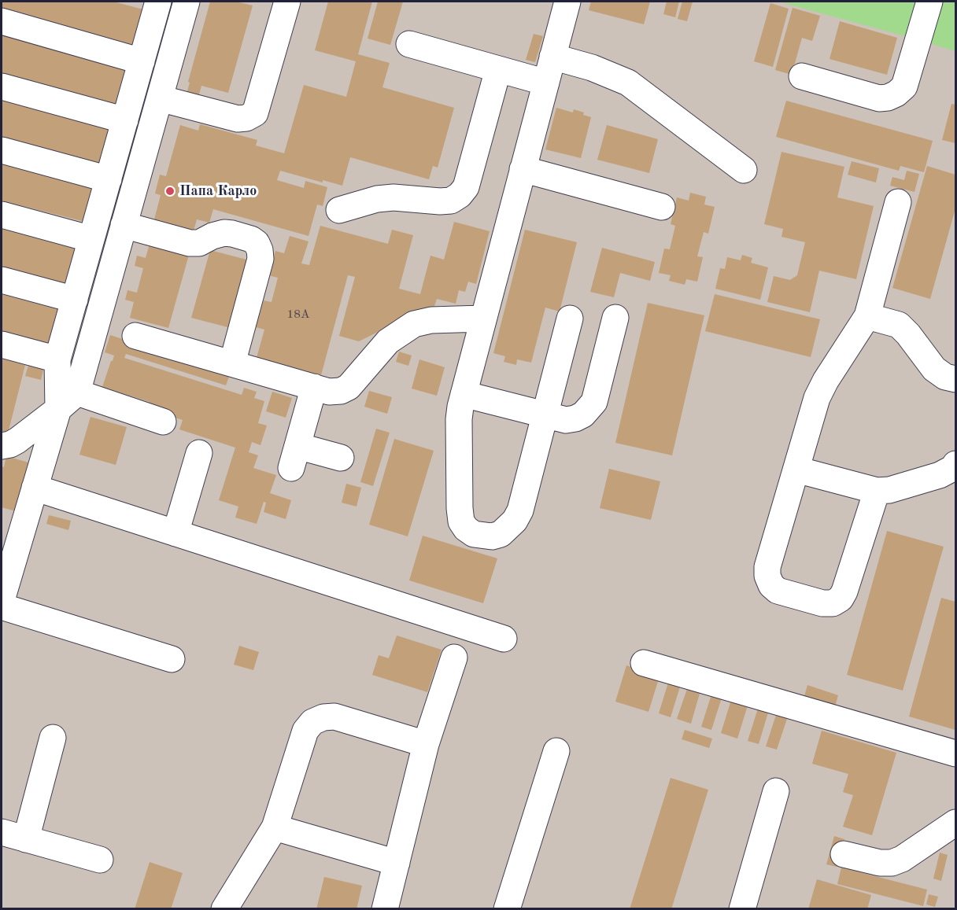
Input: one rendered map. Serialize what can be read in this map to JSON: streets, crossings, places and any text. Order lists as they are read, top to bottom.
{
  "places": ["Папа Карло"],
  "house_numbers": ["18А"]
}
